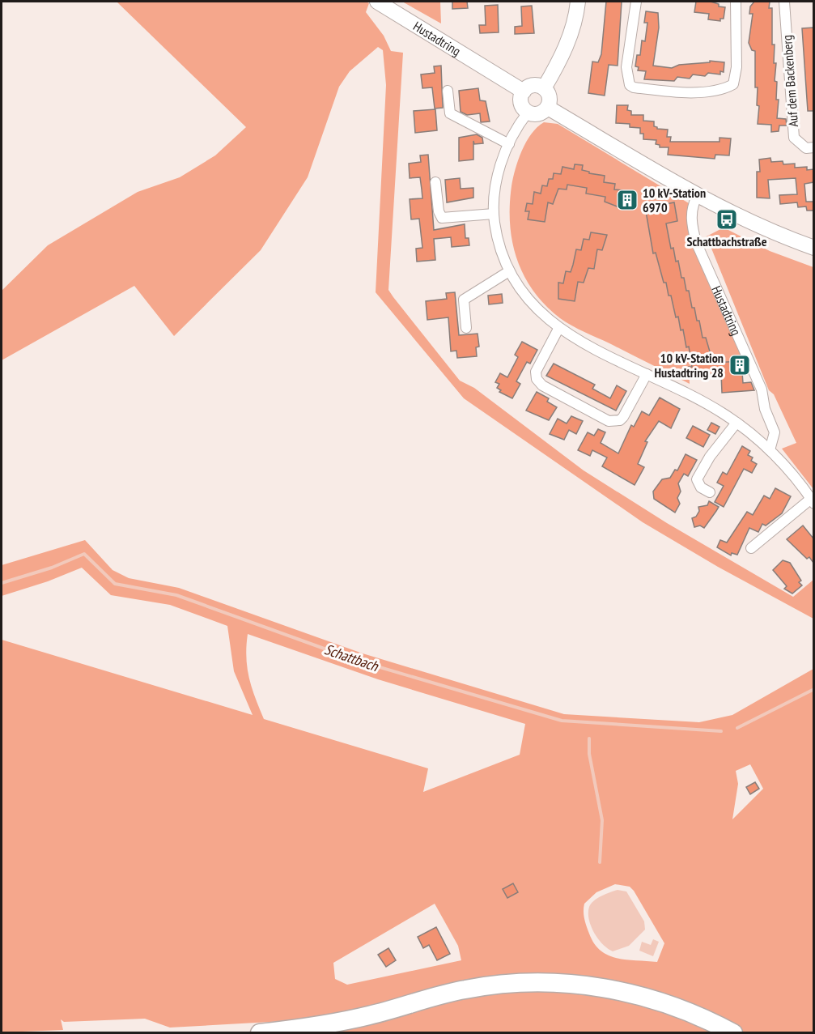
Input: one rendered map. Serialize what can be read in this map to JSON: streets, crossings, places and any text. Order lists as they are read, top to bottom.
{
  "streets": {
    "street": ["Hustadtring", "Auf dem Backenberg"]
  },
  "water": ["Schattbach"],
  "places": {
    "building": ["10 kV-Station 6970", "10 kV-Station Hustadtring 28"],
    "bus stop": ["Schattbachstraße"]
  }
}
